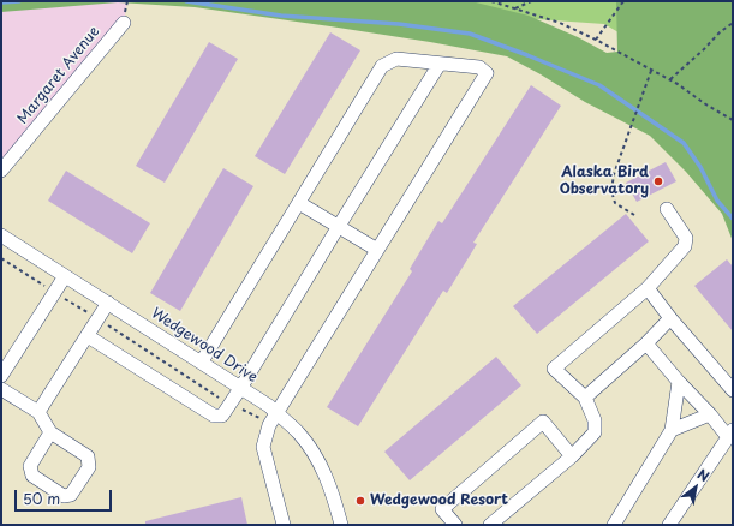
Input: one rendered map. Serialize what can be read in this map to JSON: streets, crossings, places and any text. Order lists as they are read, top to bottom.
{
  "streets": {
    "street": ["Margaret Avenue", "Wedgewood Drive"]
  },
  "places": ["Alaska Bird Observatory", "Wedgewood Resort"],
  "scale_bar": "50 m",
  "north": "top right"
}
